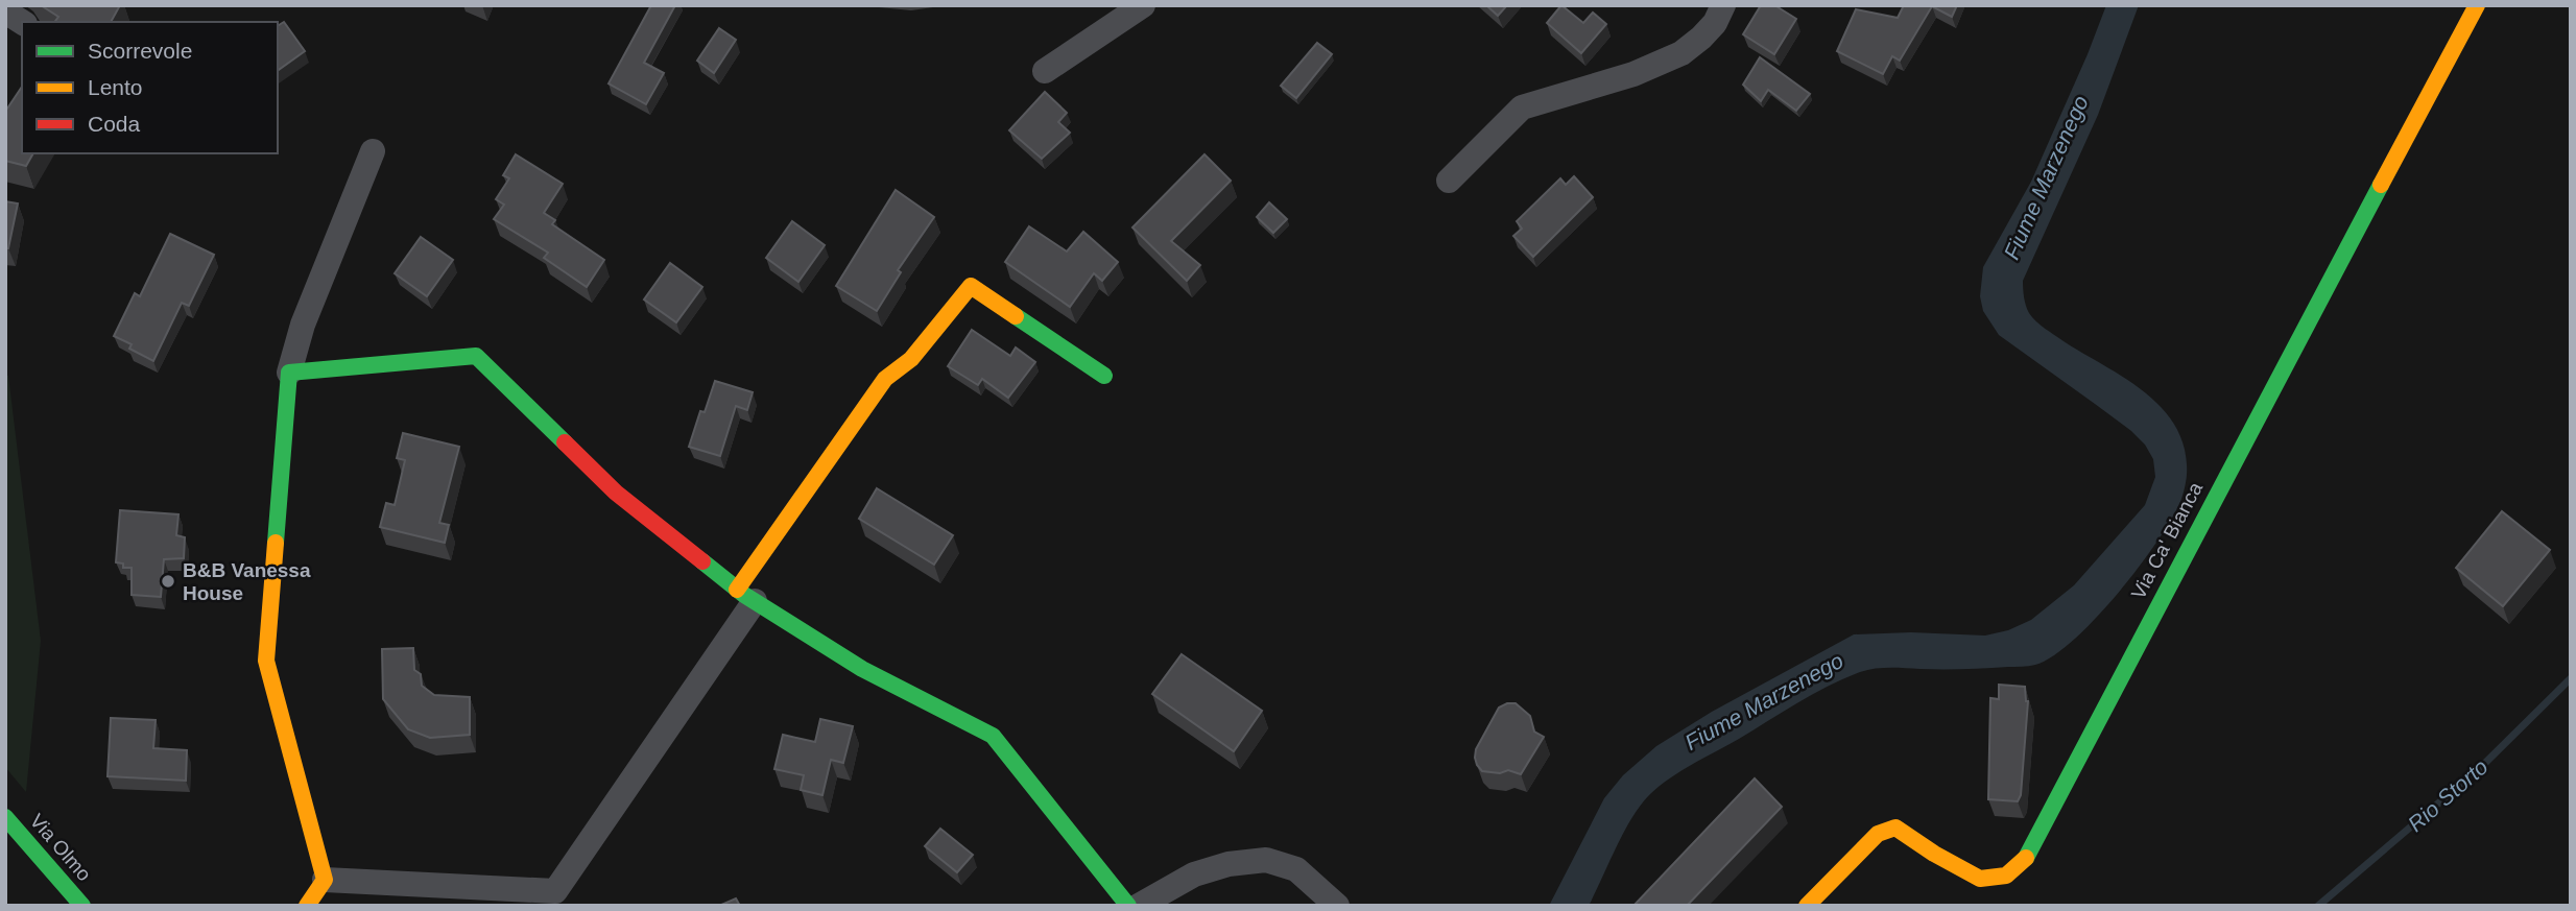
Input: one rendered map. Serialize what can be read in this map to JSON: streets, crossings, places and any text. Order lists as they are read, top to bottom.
{
  "streets": {
    "street": ["Via Ca' Bianca", "Via Olmo"]
  },
  "water": ["Fiume Marzenego", "Rio Storto"],
  "places": ["B&B Vanessa House"],
  "legend": ["Scorrevole", "Lento", "Coda"]
}
